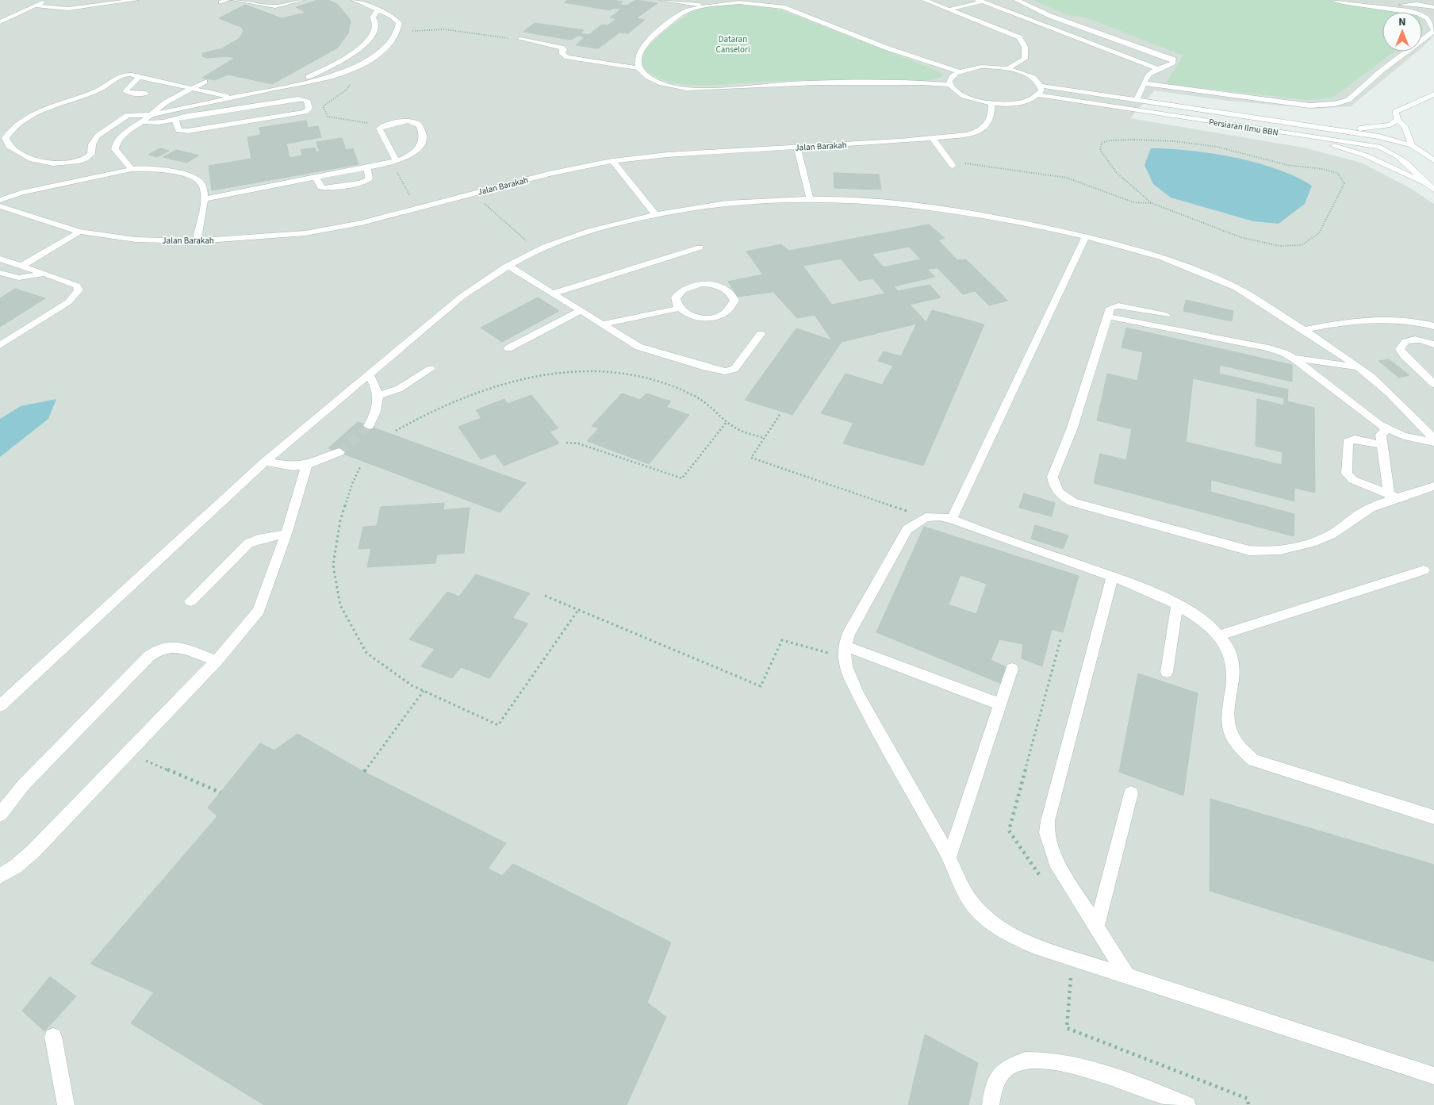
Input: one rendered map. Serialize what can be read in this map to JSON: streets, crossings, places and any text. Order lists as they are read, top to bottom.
{
  "streets": {
    "street": ["Persiaran Ilmu BBN", "Jalan Barakah"]
  },
  "parks": ["Dataran Canselori"],
  "north": "top"
}
